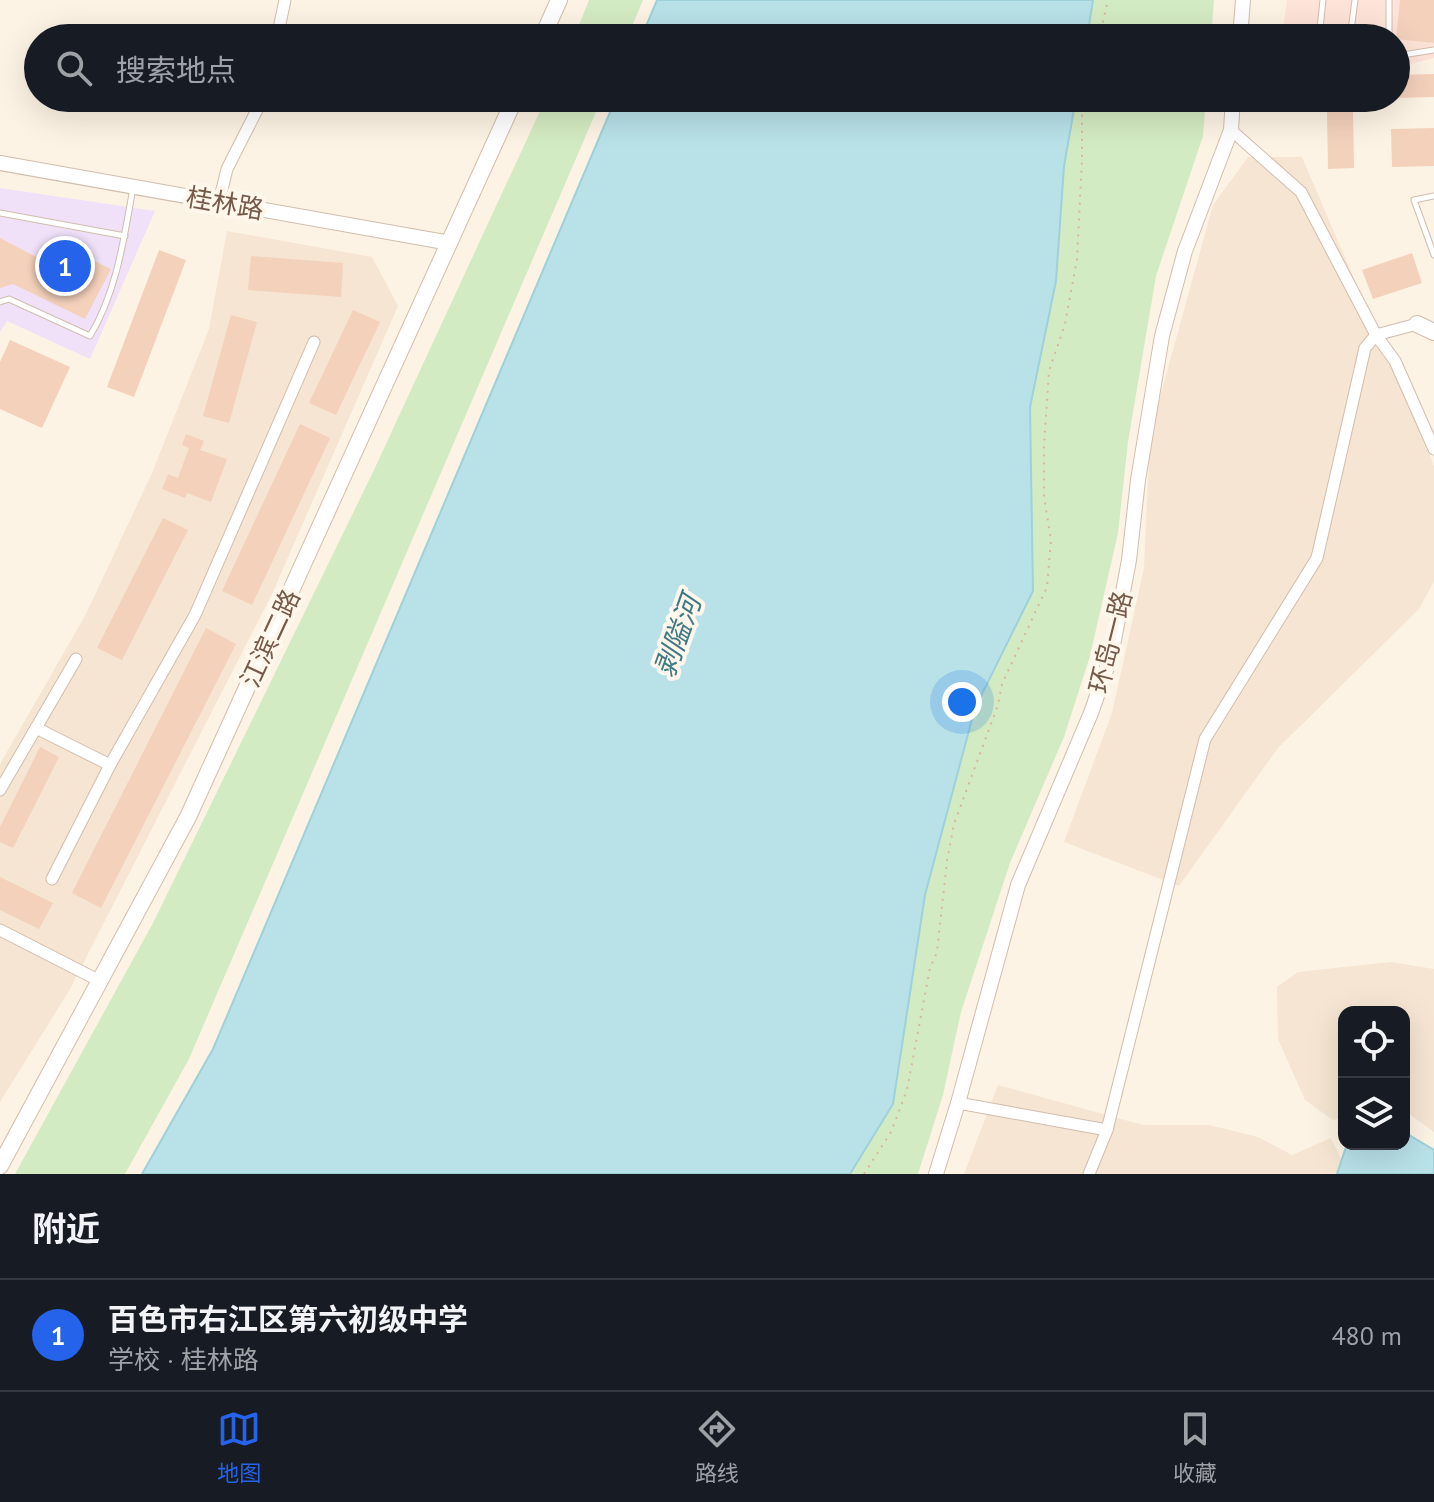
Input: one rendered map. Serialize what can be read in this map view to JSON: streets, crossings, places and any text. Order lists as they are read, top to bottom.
{
  "streets": {
    "main road": ["江滨二路"],
    "street": ["桂林路", "环岛一路"]
  },
  "crossings": [
    ["桂林路", "江滨二路"]
  ],
  "water": ["剥隘河"],
  "page": {
    "search": "搜索地点",
    "pins": "1",
    "heading": "附近",
    "list": [
      {
        "mark": "1",
        "name": "百色市右江区第六初级中学",
        "note": "学校 · 桂林路",
        "value": "480 m"
      }
    ],
    "nav": ["地图", "路线", "收藏"]
  }
}
